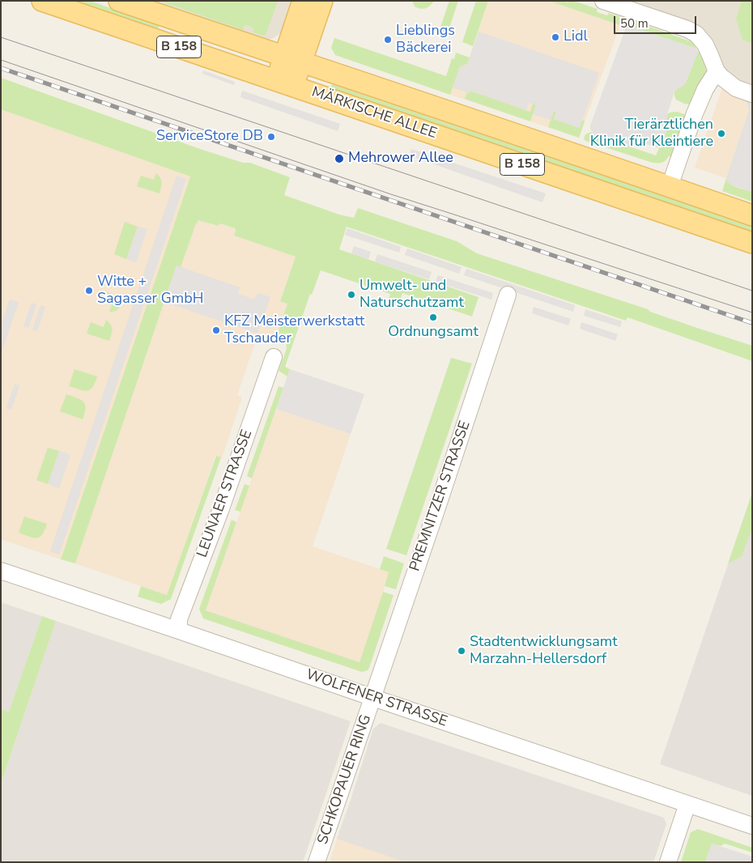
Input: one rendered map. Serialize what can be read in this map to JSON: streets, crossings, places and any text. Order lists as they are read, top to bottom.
{
  "streets": {
    "main road": ["B 158", "MÄRKISCHE ALLEE"],
    "street": [
      "LEUNAER STRASSE",
      "PREMNITZER STRASSE",
      "WOLFENER STRASSE",
      "SCHKOPAUER RING"
    ]
  },
  "crossings": [
    ["LEUNAER STRASSE", "WOLFENER STRASSE"],
    ["PREMNITZER STRASSE", "WOLFENER STRASSE"],
    ["PREMNITZER STRASSE", "SCHKOPAUER RING"],
    ["WOLFENER STRASSE", "SCHKOPAUER RING"]
  ],
  "places": [
    "Lidl",
    "Lieblings Bäckerei",
    "Tierärztlichen Klinik für Kleintiere",
    "ServiceStore DB",
    "Mehrower Allee",
    "Witte + Sagasser GmbH",
    "Umwelt- und Naturschutzamt",
    "Ordnungsamt",
    "KFZ Meisterwerkstatt Tschauder",
    "Stadtentwicklungsamt Marzahn-Hellersdorf"
  ],
  "scale_bar": "50 m"
}
